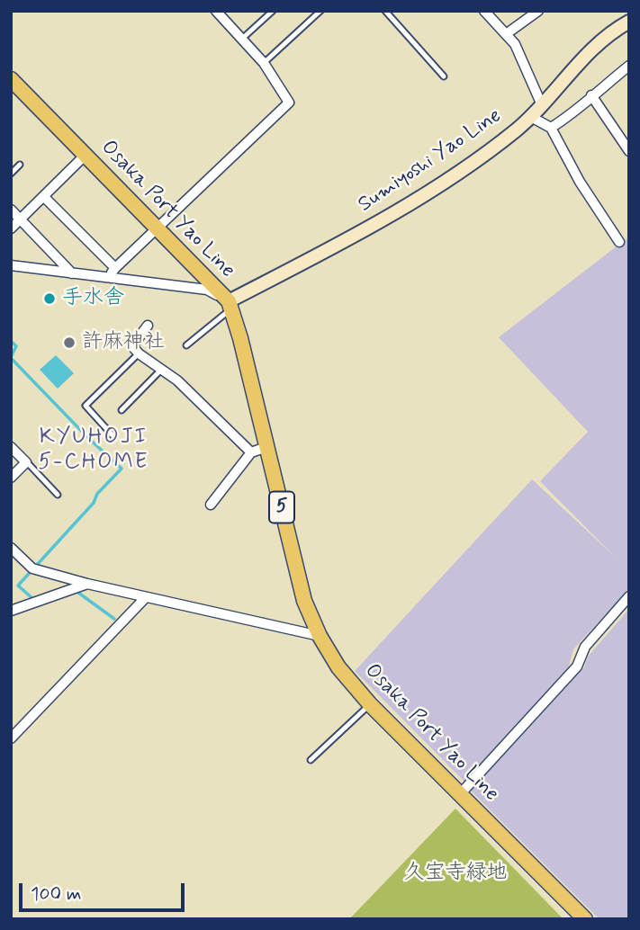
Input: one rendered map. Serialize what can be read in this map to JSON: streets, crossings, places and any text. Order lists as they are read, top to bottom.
{
  "streets": {
    "main road": ["Sumiyoshi Yao Line", "Osaka Port Yao Line", "5"]
  },
  "crossings": [
    ["Sumiyoshi Yao Line", "Osaka Port Yao Line"]
  ],
  "districts": ["KYUHOJI 5-CHOME"],
  "parks": ["久宝寺緑地"],
  "places": ["手水舎", "許麻神社"],
  "scale_bar": "100 m"
}
